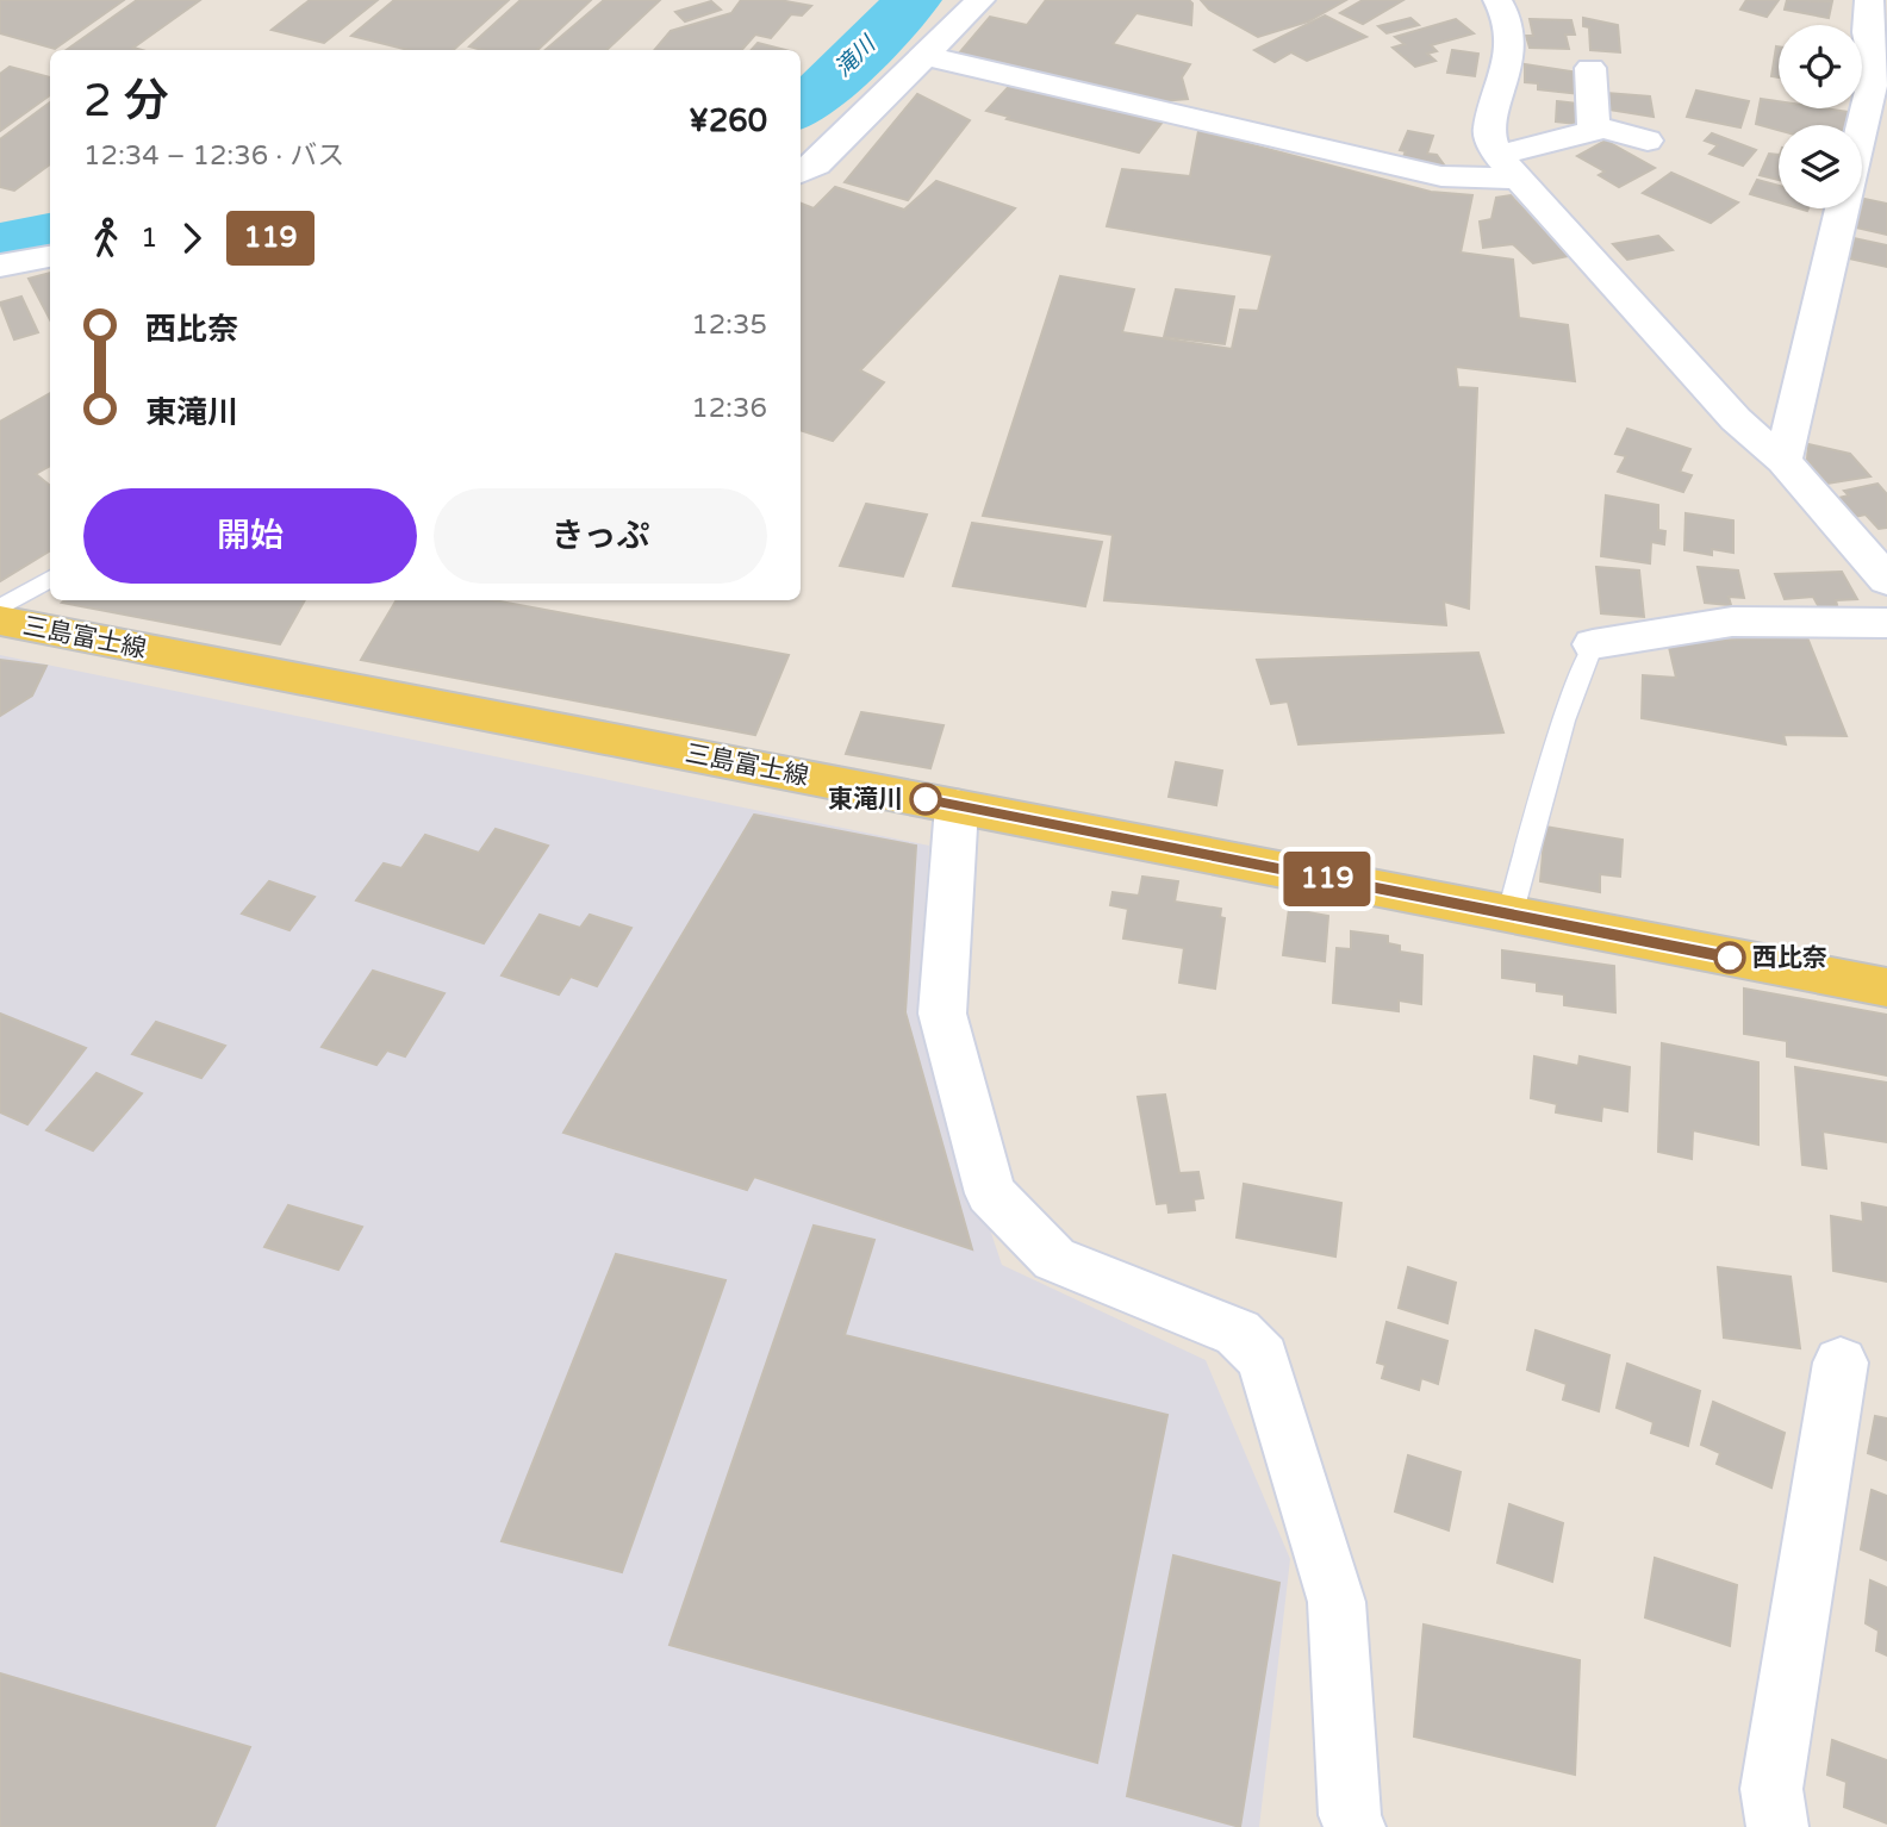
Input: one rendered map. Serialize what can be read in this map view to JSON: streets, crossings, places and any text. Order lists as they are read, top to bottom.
{
  "streets": {
    "main road": ["三島富士線"]
  },
  "water": ["滝川"],
  "places": ["東滝川", "西比奈"],
  "lines": ["bus line 119"],
  "page": {
    "on_map": "119",
    "heading": ["2 分", "12:34 – 12:36 · バス", "¥260"],
    "legs": ["1", "119"],
    "list": [
      {
        "name": "西比奈",
        "value": "12:35"
      },
      {
        "name": "東滝川",
        "value": "12:36"
      }
    ],
    "buttons": ["開始", "きっぷ"]
  }
}
